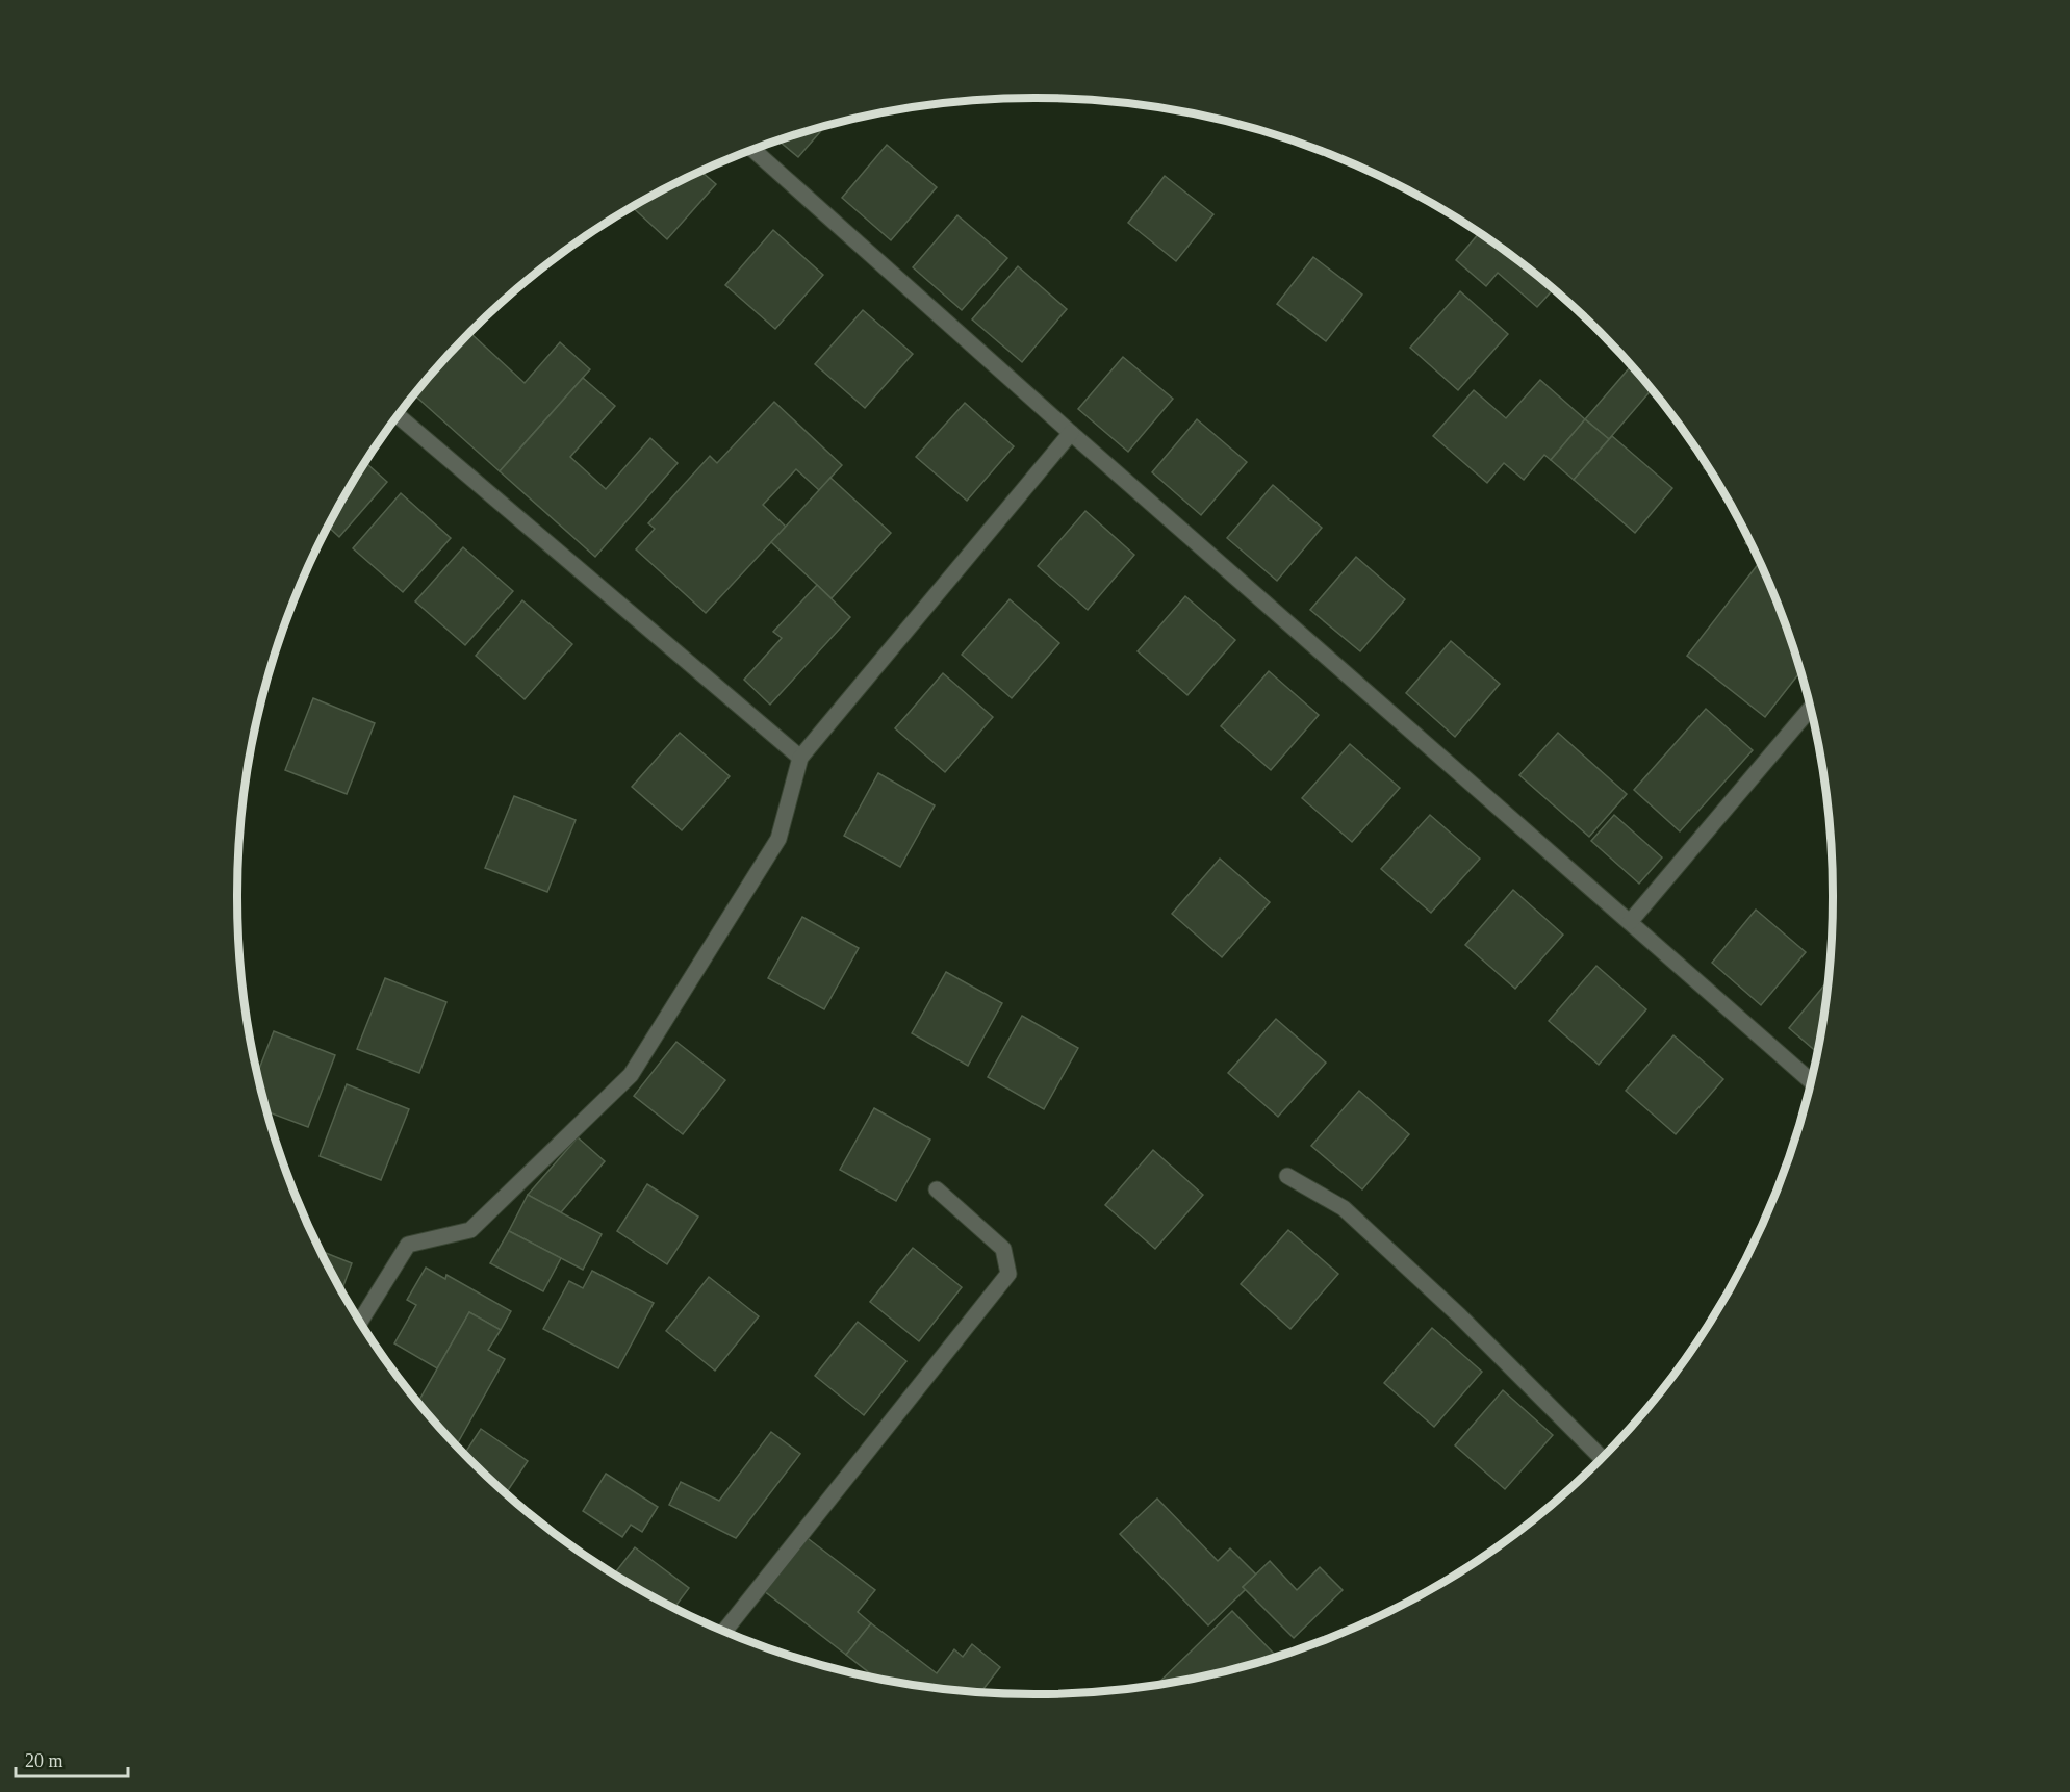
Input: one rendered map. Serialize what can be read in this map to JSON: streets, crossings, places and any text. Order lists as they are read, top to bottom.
{
  "scale_bar": "20 m"
}
